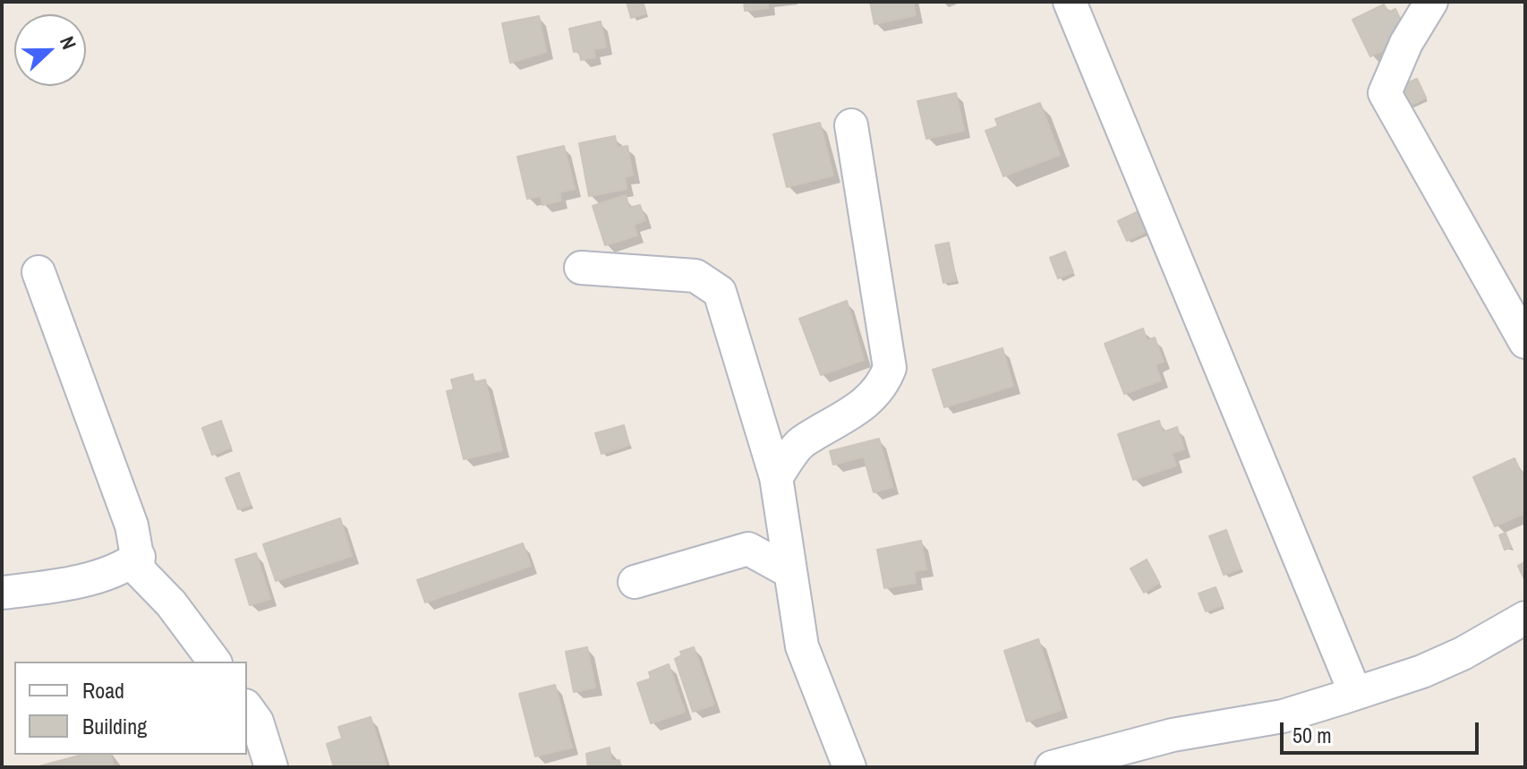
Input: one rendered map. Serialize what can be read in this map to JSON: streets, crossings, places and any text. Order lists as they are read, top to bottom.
{
  "legend": ["Road", "Building"],
  "scale_bar": "50 m",
  "north": "right"
}
